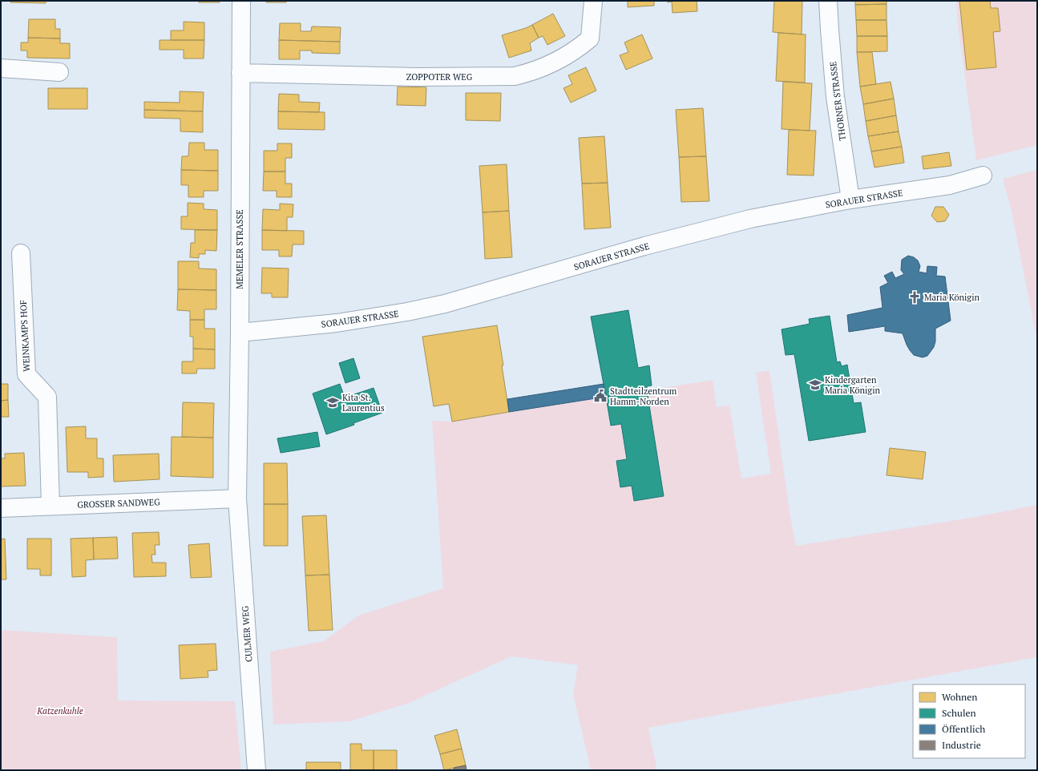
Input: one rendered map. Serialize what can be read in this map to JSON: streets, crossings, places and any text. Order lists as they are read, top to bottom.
{
  "streets": {
    "street": [
      "ZOPPOTER WEG",
      "THORNER STRASSE",
      "SORAUER STRASSE",
      "MEMELER STRASSE",
      "WEINKAMPS HOF",
      "GROSSER SANDWEG",
      "CULMER WEG"
    ]
  },
  "crossings": [
    ["ZOPPOTER WEG", "MEMELER STRASSE"],
    ["THORNER STRASSE", "SORAUER STRASSE"],
    ["SORAUER STRASSE", "MEMELER STRASSE"],
    ["MEMELER STRASSE", "GROSSER SANDWEG"],
    ["MEMELER STRASSE", "CULMER WEG"],
    ["WEINKAMPS HOF", "GROSSER SANDWEG"],
    ["GROSSER SANDWEG", "CULMER WEG"]
  ],
  "parks": ["Katzenkuhle"],
  "places": {
    "church": ["Maria Königin"],
    "school or university": ["Kindergarten Maria Königin", "Kita St. Laurentius"],
    "public building": ["Stadtteilzentrum Hamm-Norden"]
  },
  "legend": [
    "Wohnen",
    "Schulen",
    "Öffentlich",
    "Industrie"
  ]
}
